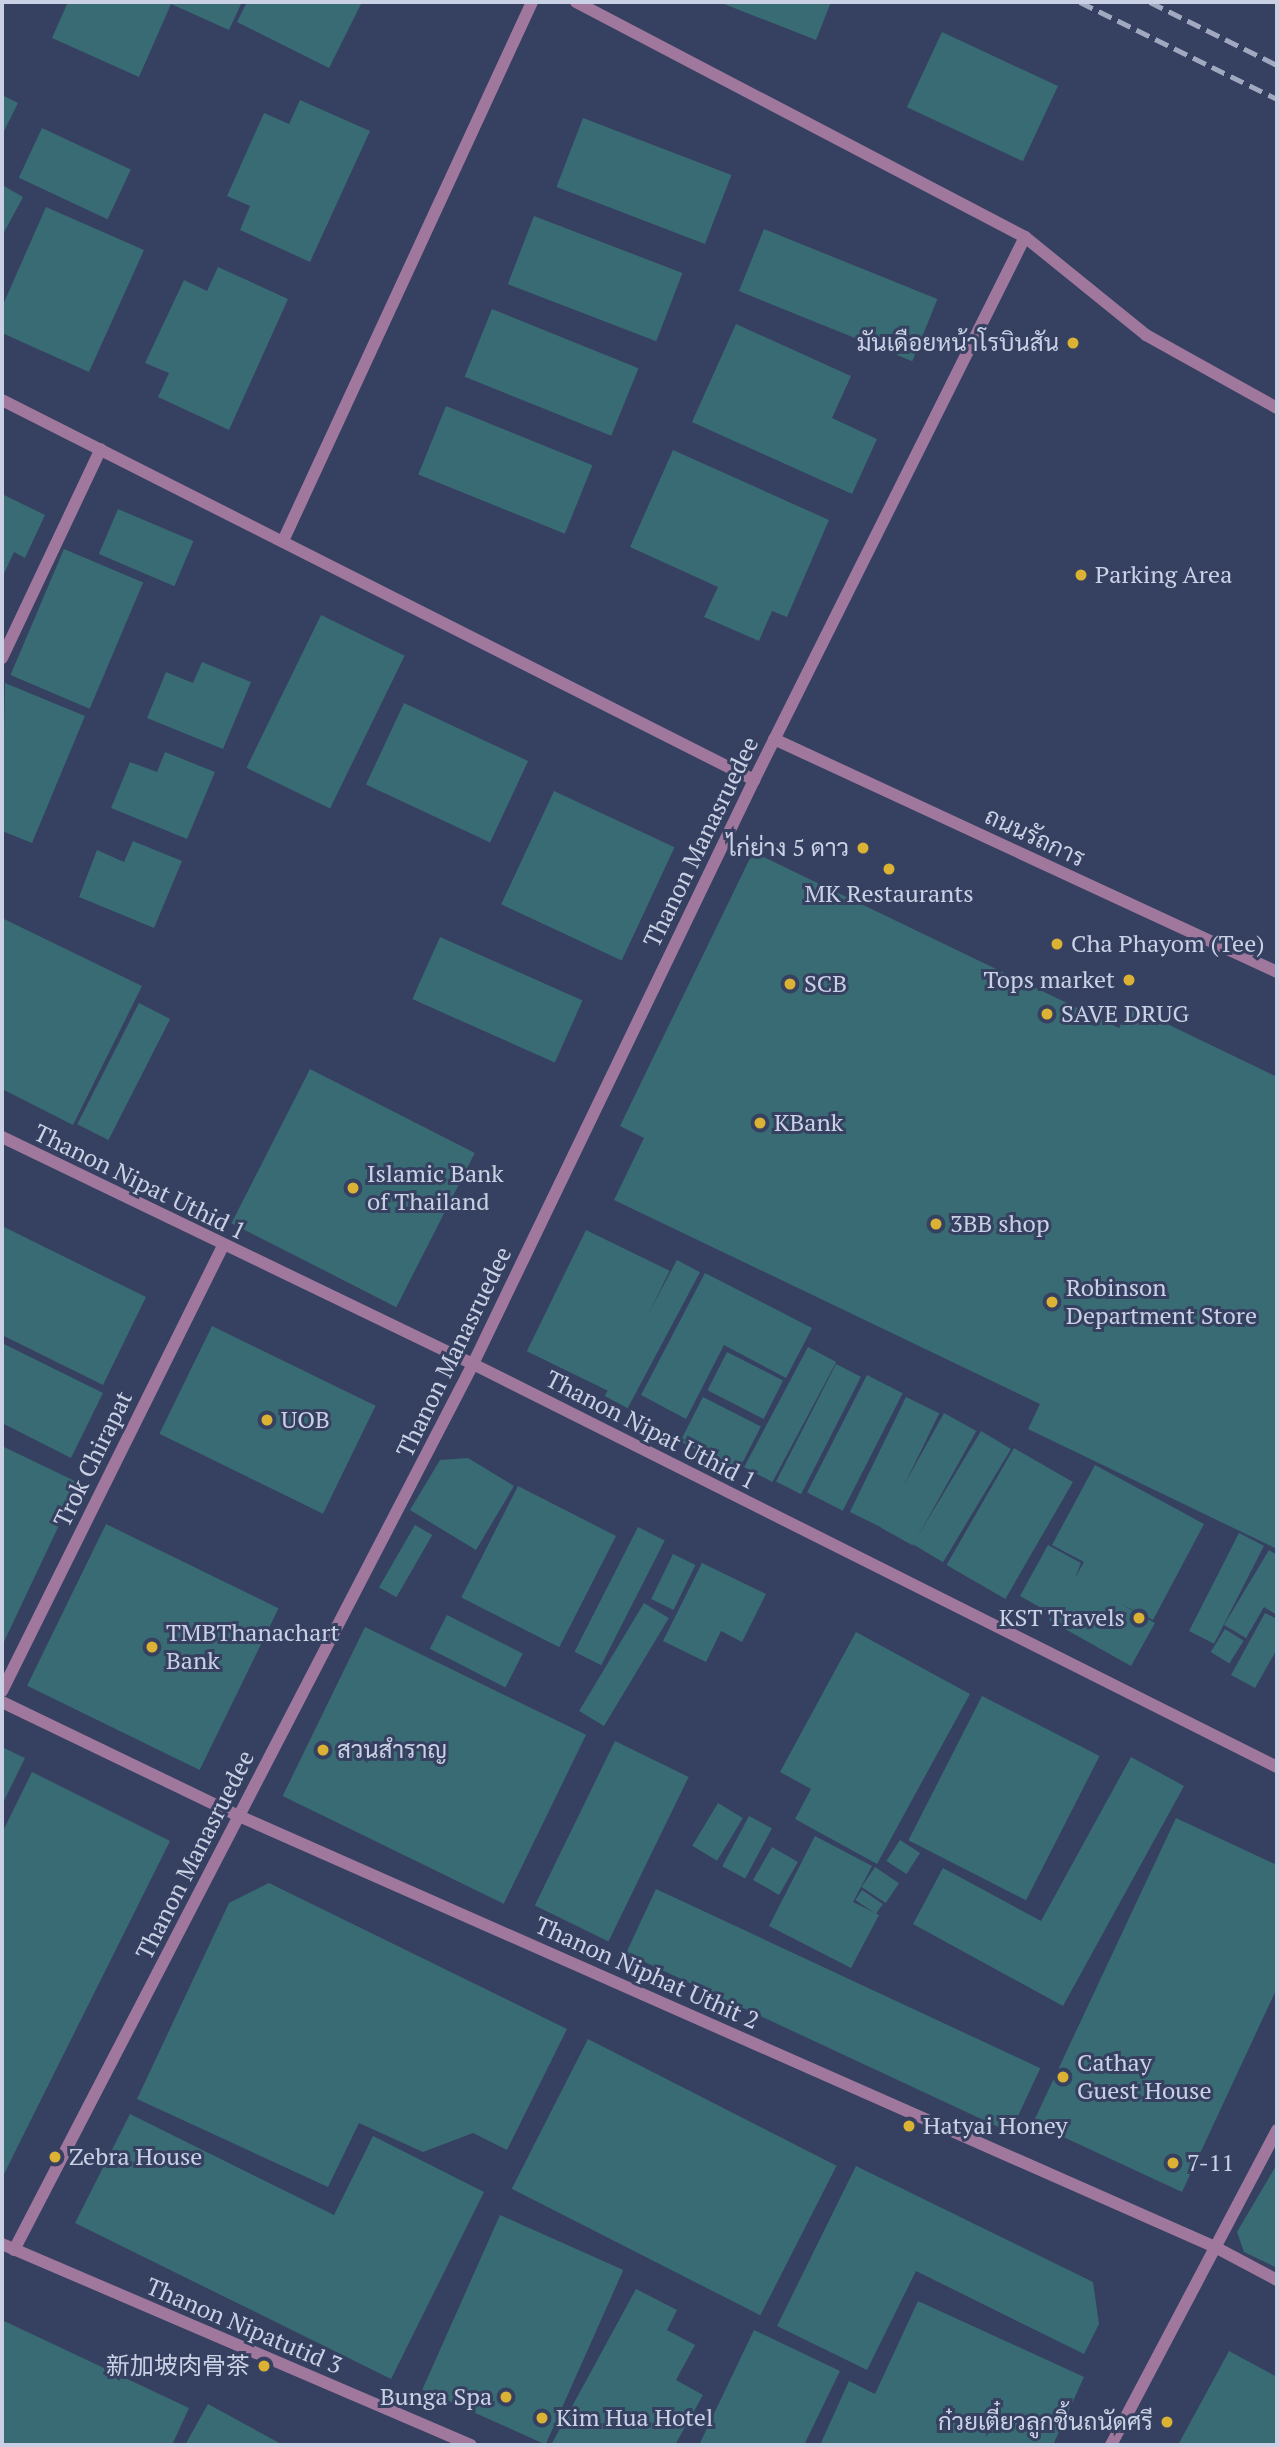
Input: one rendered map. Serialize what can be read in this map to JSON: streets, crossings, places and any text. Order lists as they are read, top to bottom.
{
  "streets": {
    "street": [
      "ถนนรัถการ",
      "Thanon Manasruedee",
      "Thanon Nipat Uthid 1",
      "Trok Chirapat",
      "Thanon Niphat Uthit 2",
      "Thanon Nipatutid 3"
    ]
  },
  "crossings": [
    ["ถนนรัถการ", "Thanon Manasruedee"],
    ["Thanon Manasruedee", "Thanon Nipat Uthid 1"],
    ["Thanon Manasruedee", "Thanon Niphat Uthit 2"],
    ["Thanon Manasruedee", "Thanon Nipatutid 3"],
    ["Thanon Nipat Uthid 1", "Trok Chirapat"]
  ],
  "places": [
    "มันเดือยหน้าโรบินสัน",
    "Parking Area",
    "ไก่ย่าง 5 ดาว",
    "MK Restaurants",
    "Cha Phayom (Tee)",
    "Tops market",
    "SCB",
    "SAVE DRUG",
    "KBank",
    "Islamic Bank of Thailand",
    "3BB shop",
    "Robinson Department Store",
    "UOB",
    "KST Travels",
    "TMBThanachart Bank",
    "สวนสำราญ",
    "Cathay Guest House",
    "Hatyai Honey",
    "Zebra House",
    "7-11",
    "新加坡肉骨茶",
    "Bunga Spa",
    "Kim Hua Hotel",
    "ก๋วยเตี๋ยวลูกชิ้นถนัดศรี"
  ]
}
